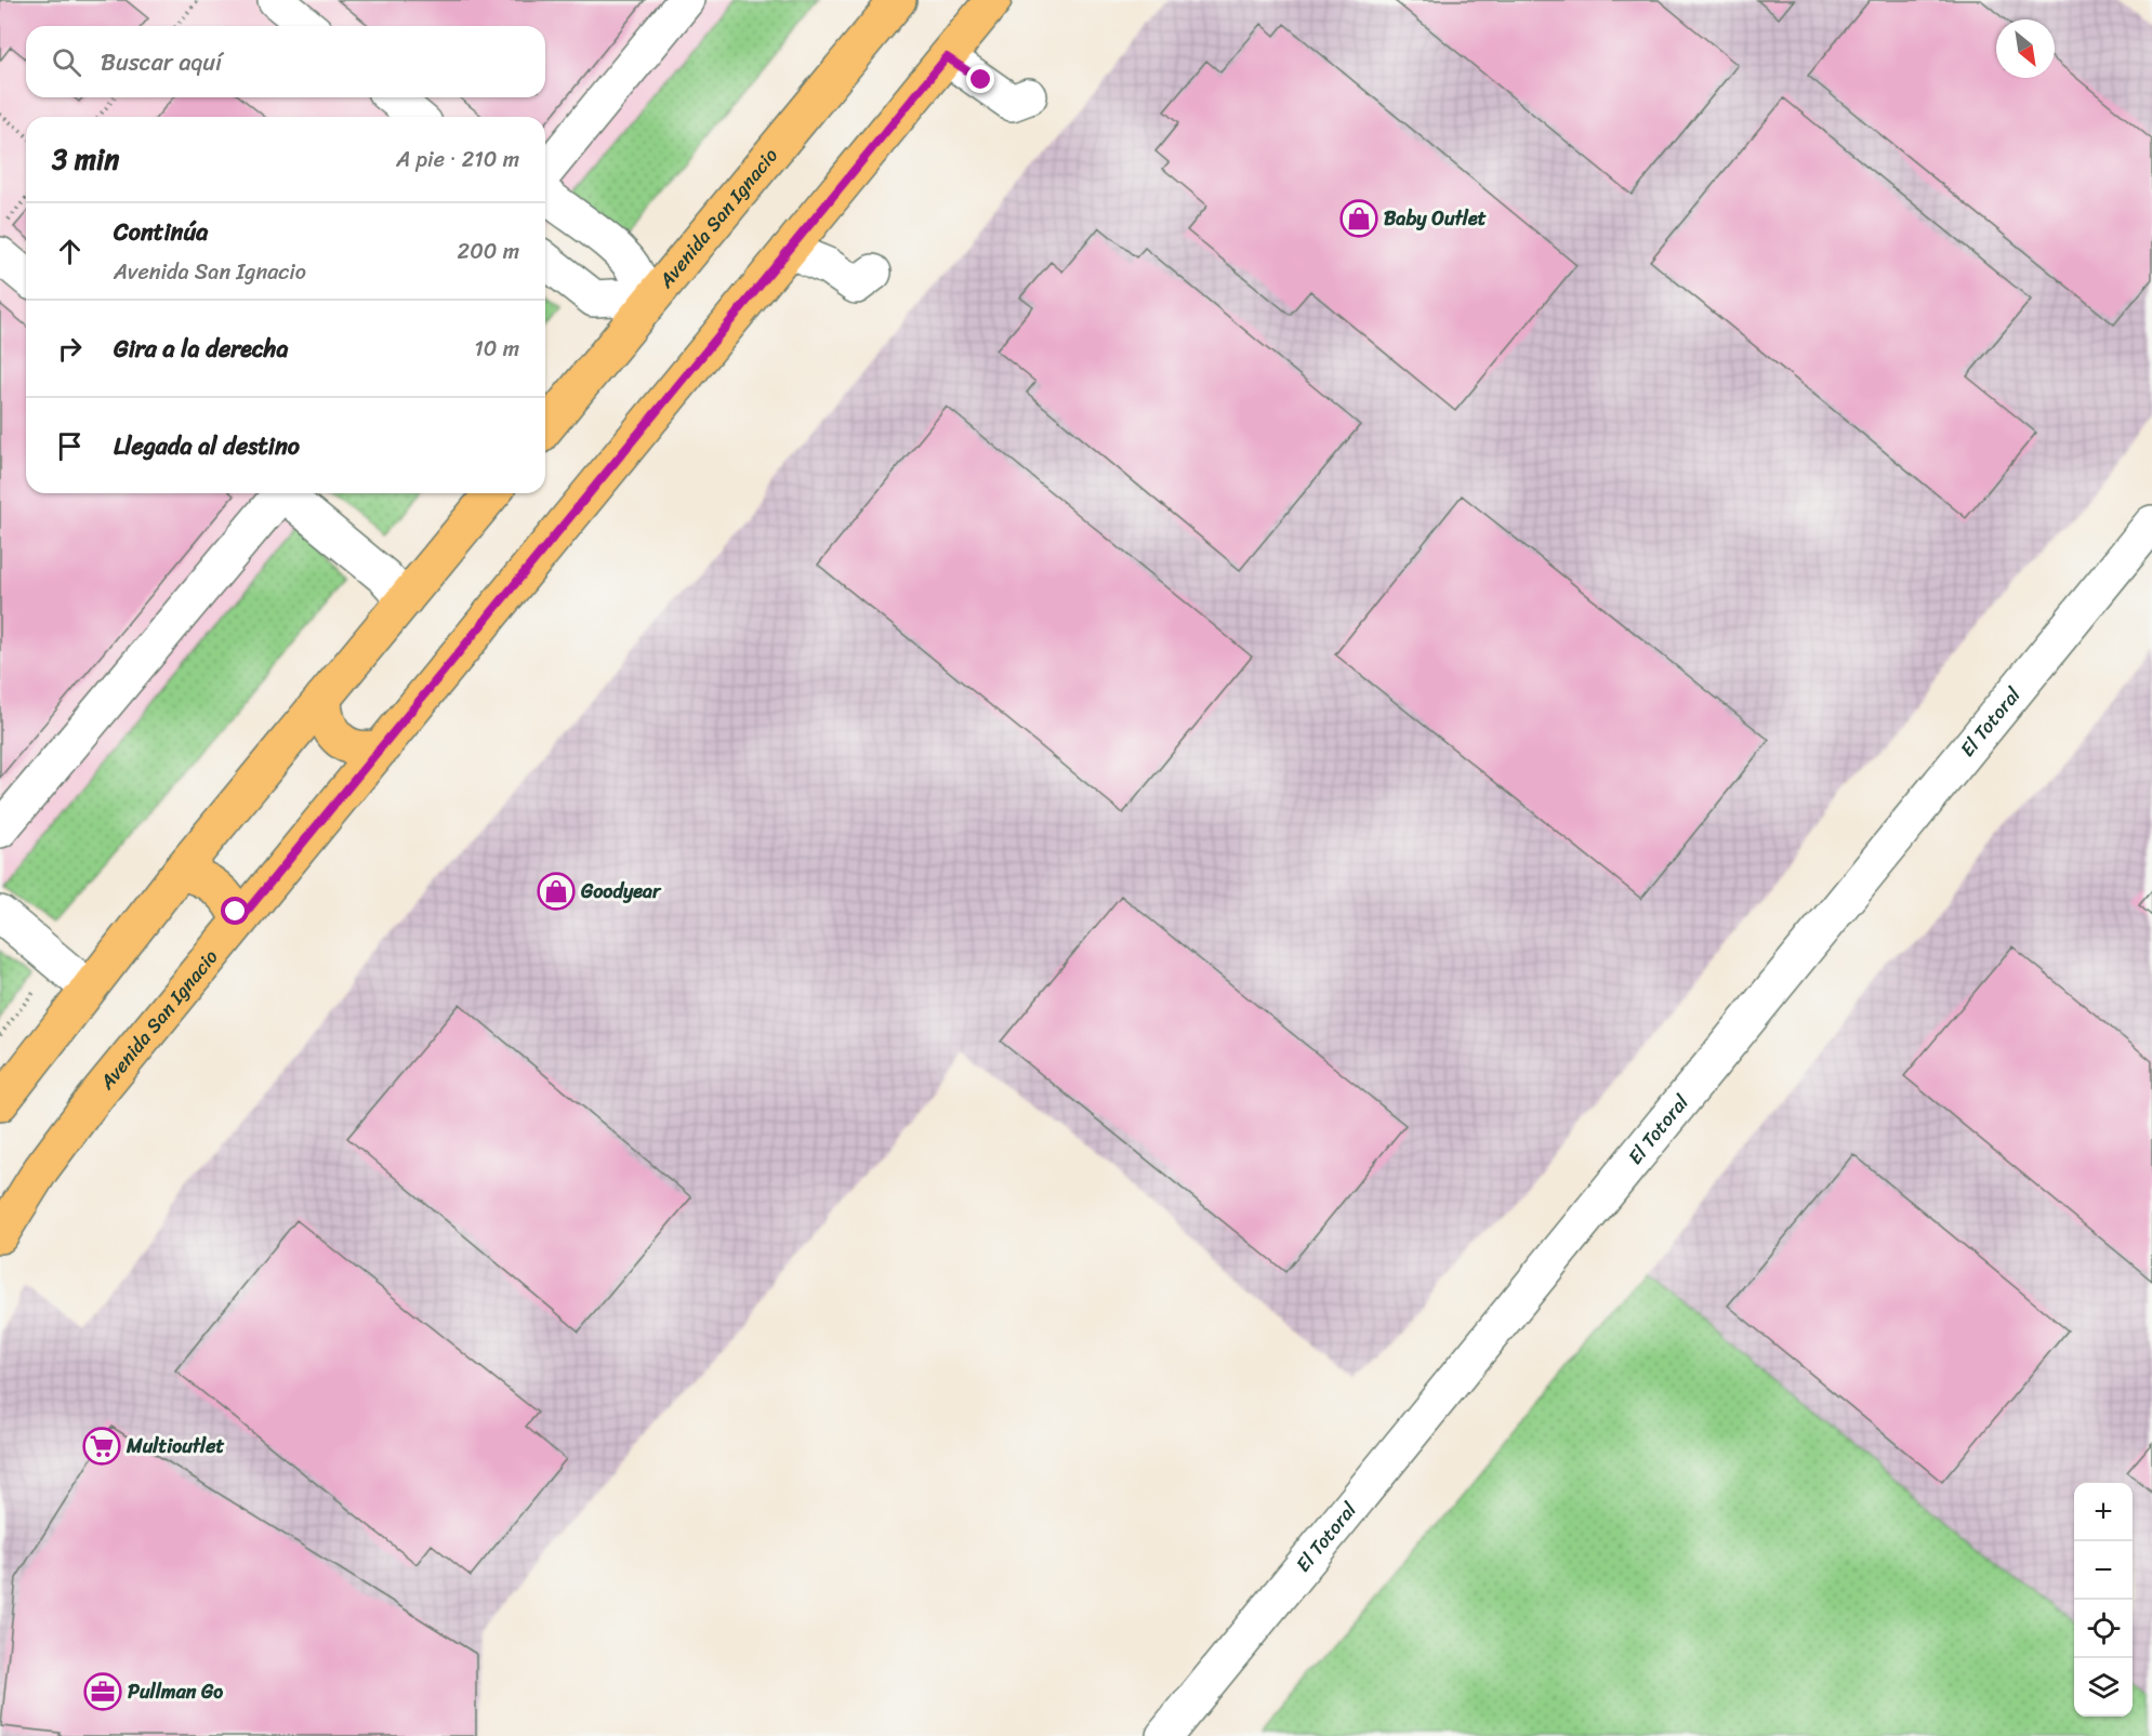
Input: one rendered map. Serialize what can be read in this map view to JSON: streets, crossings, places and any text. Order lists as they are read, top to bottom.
{
  "streets": {
    "main road": ["Avenida San Ignacio"],
    "street": ["El Totoral"]
  },
  "places": {
    "shop": ["Baby Outlet", "Goodyear"],
    "supermarket": ["Multioutlet"],
    "office": ["Pullman Go"]
  },
  "north": "bottom right",
  "page": {
    "search": "Buscar aquí",
    "heading": ["3 min", "A pie · 210 m"],
    "list": [
      ["Continúa", "Avenida San Ignacio", "200 m"],
      ["Gira a la derecha", "10 m"],
      "Llegada al destino"
    ],
    "map_buttons": ["+", "−"]
  }
}
